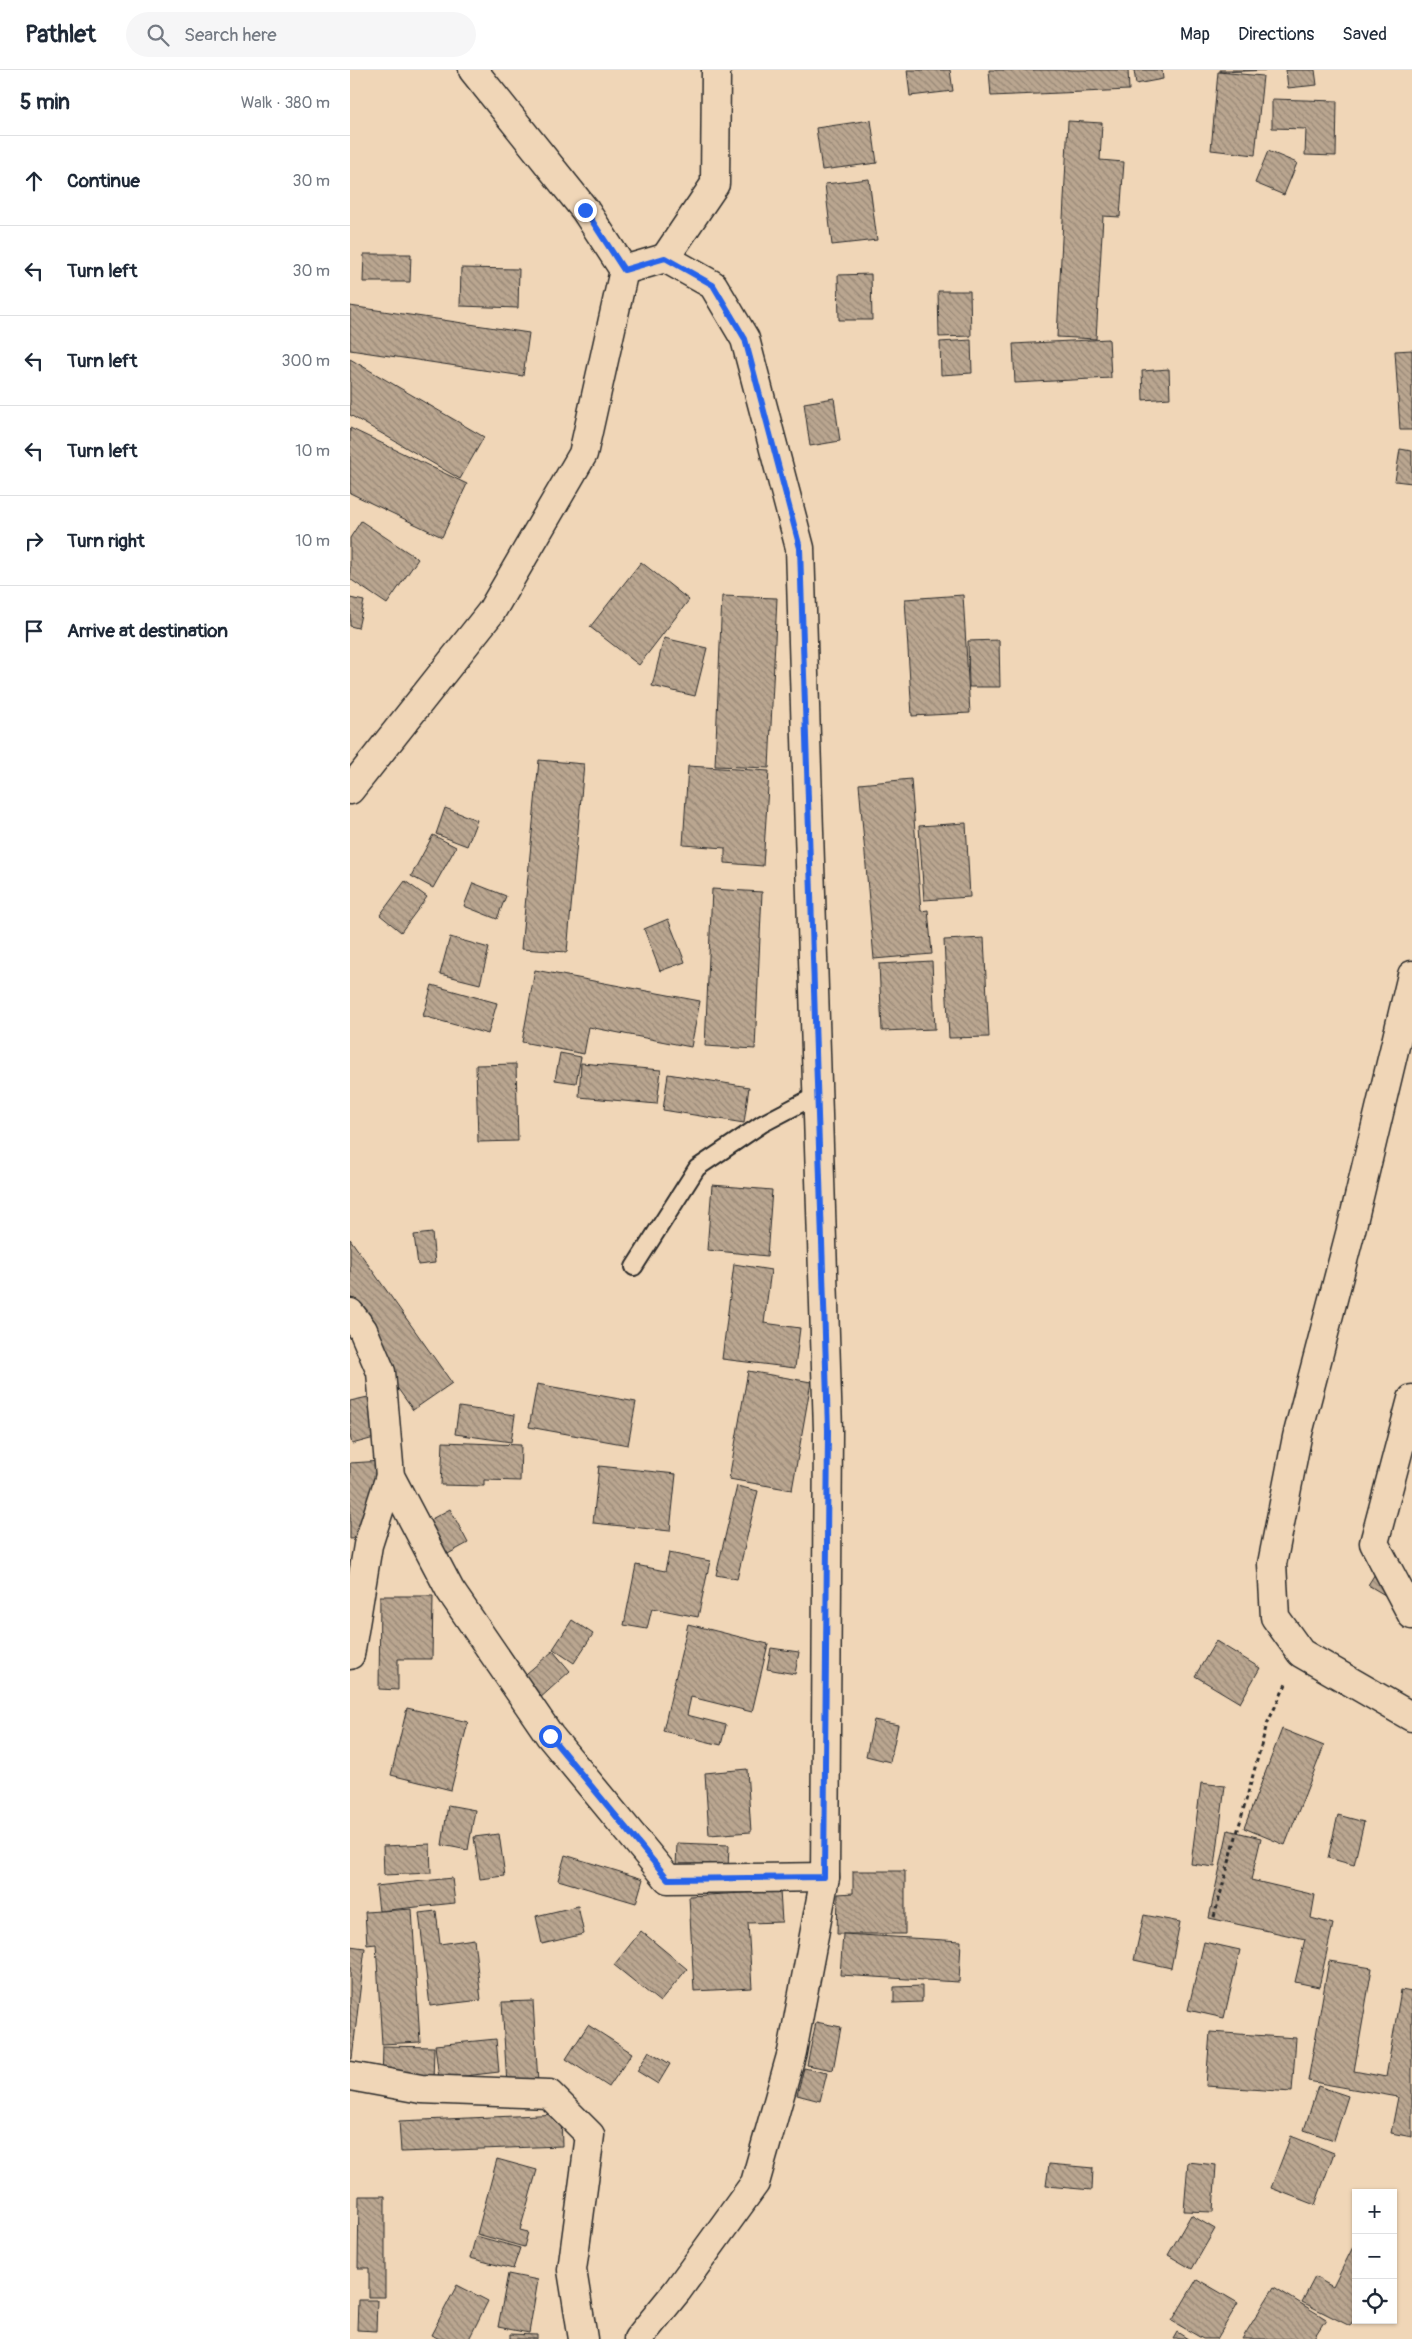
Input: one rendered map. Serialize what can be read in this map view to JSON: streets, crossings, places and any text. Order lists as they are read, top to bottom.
{
  "page": {
    "header": "Pathlet",
    "search": "Search here",
    "nav": ["Map", "Directions", "Saved"],
    "heading": ["5 min", "Walk · 380 m"],
    "list": [
      ["Continue", "30 m"],
      ["Turn left", "30 m"],
      ["Turn left", "300 m"],
      ["Turn left", "10 m"],
      ["Turn right", "10 m"],
      "Arrive at destination"
    ],
    "map_buttons": ["+", "−"]
  }
}
